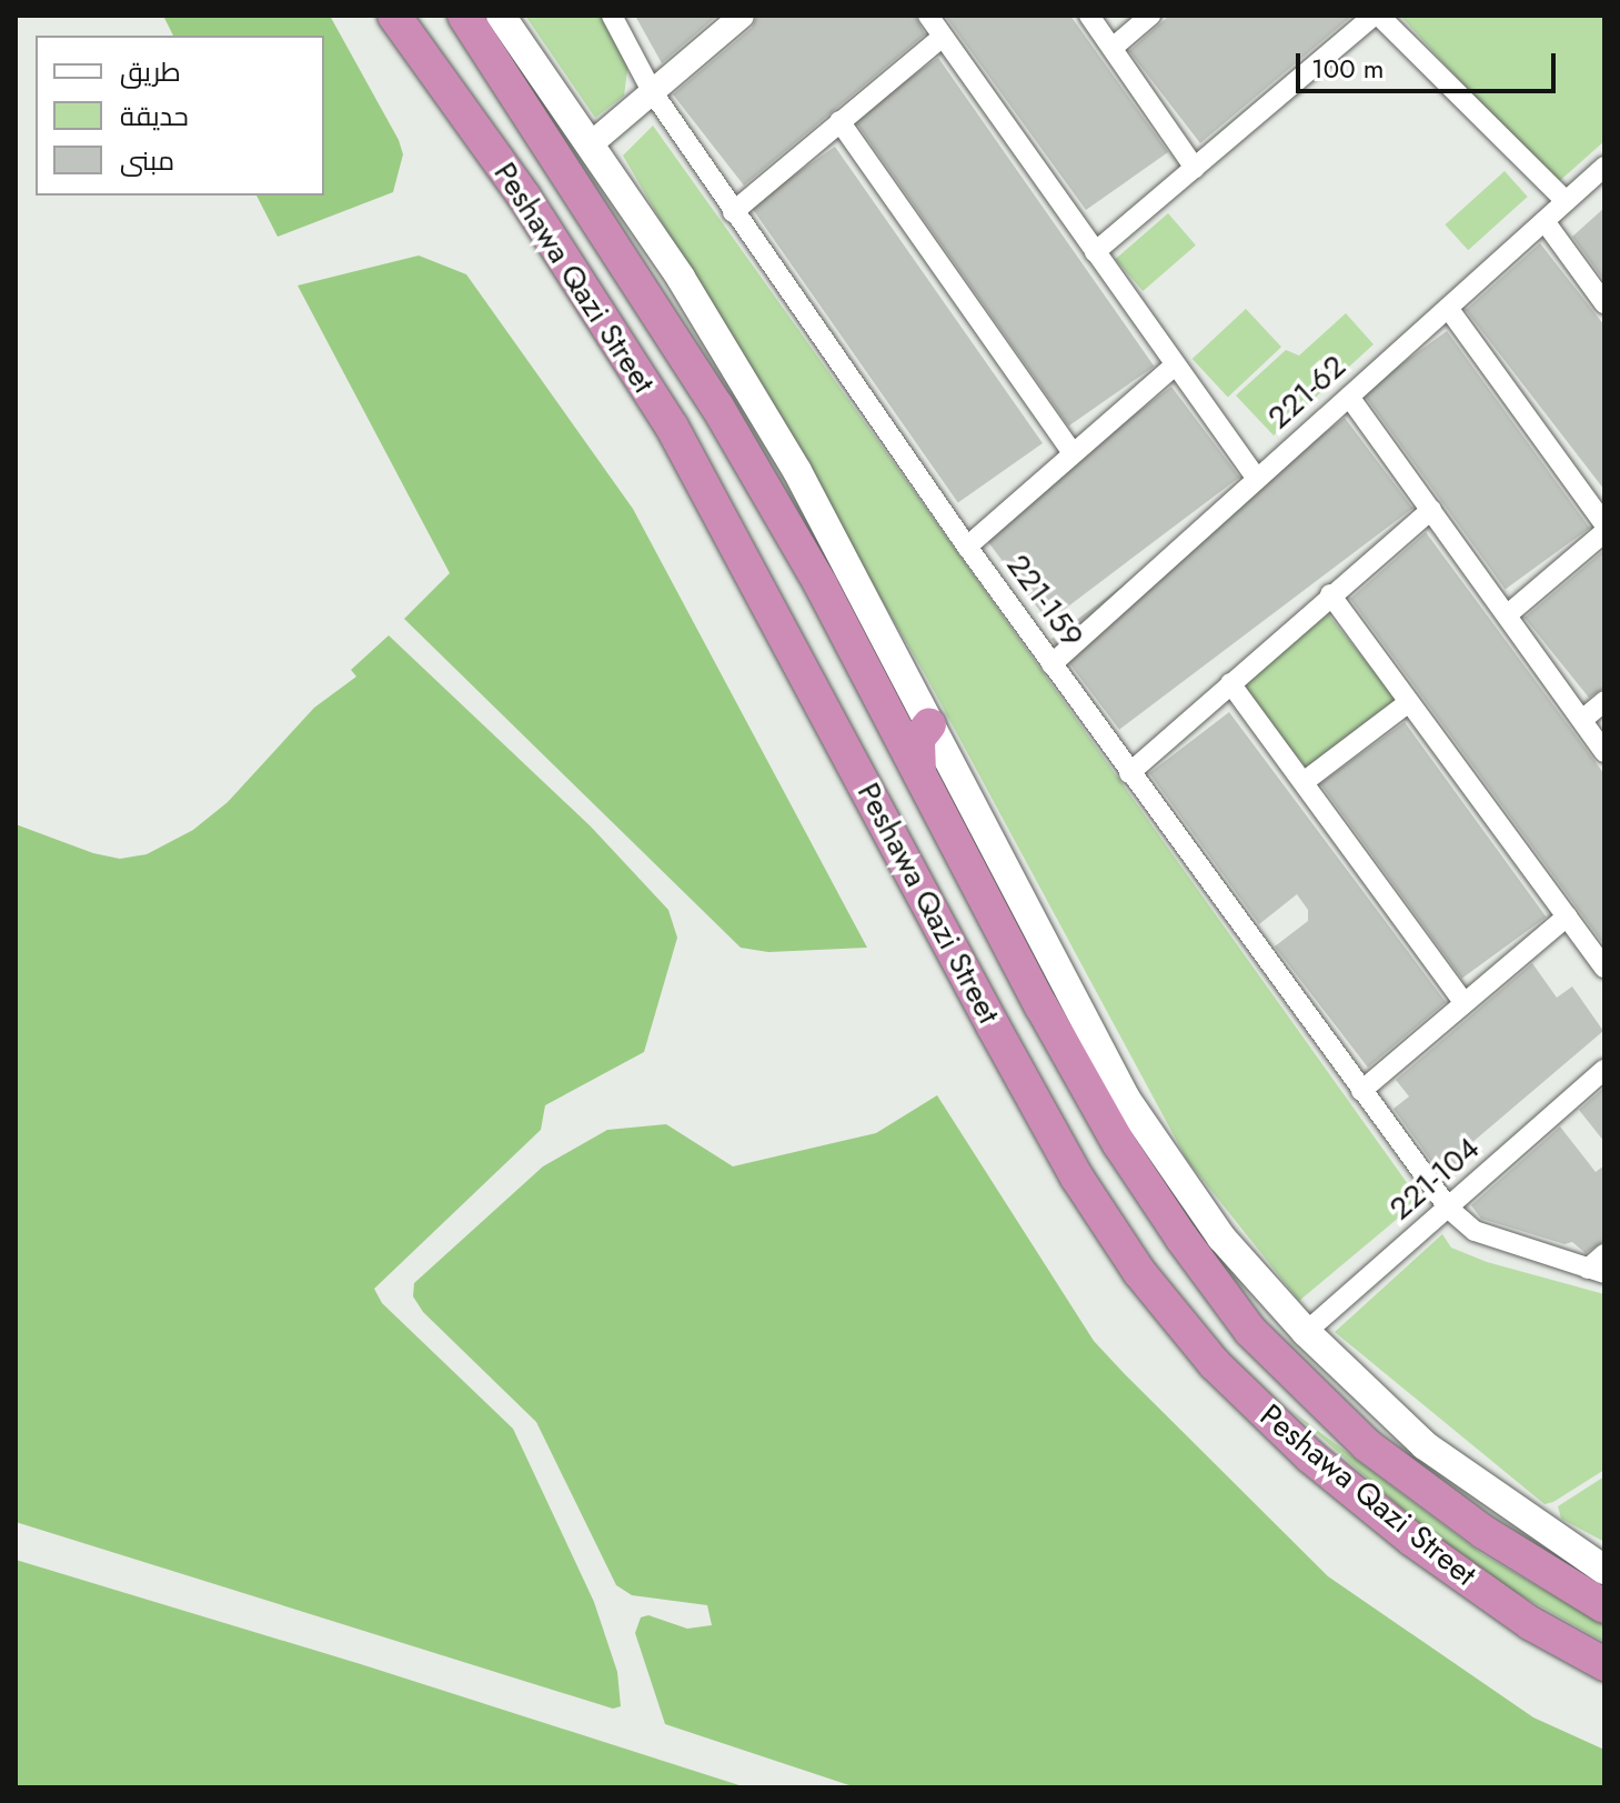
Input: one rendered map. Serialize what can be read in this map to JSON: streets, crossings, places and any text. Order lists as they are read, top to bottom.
{
  "streets": {
    "highway": ["Peshawa Qazi Street"],
    "street": ["221-62", "221-159", "221-104"]
  },
  "crossings": [
    ["221-62", "221-159"],
    ["221-159", "221-104"]
  ],
  "legend": ["طريق", "حديقة", "مبنى"],
  "scale_bar": "100 m"
}
